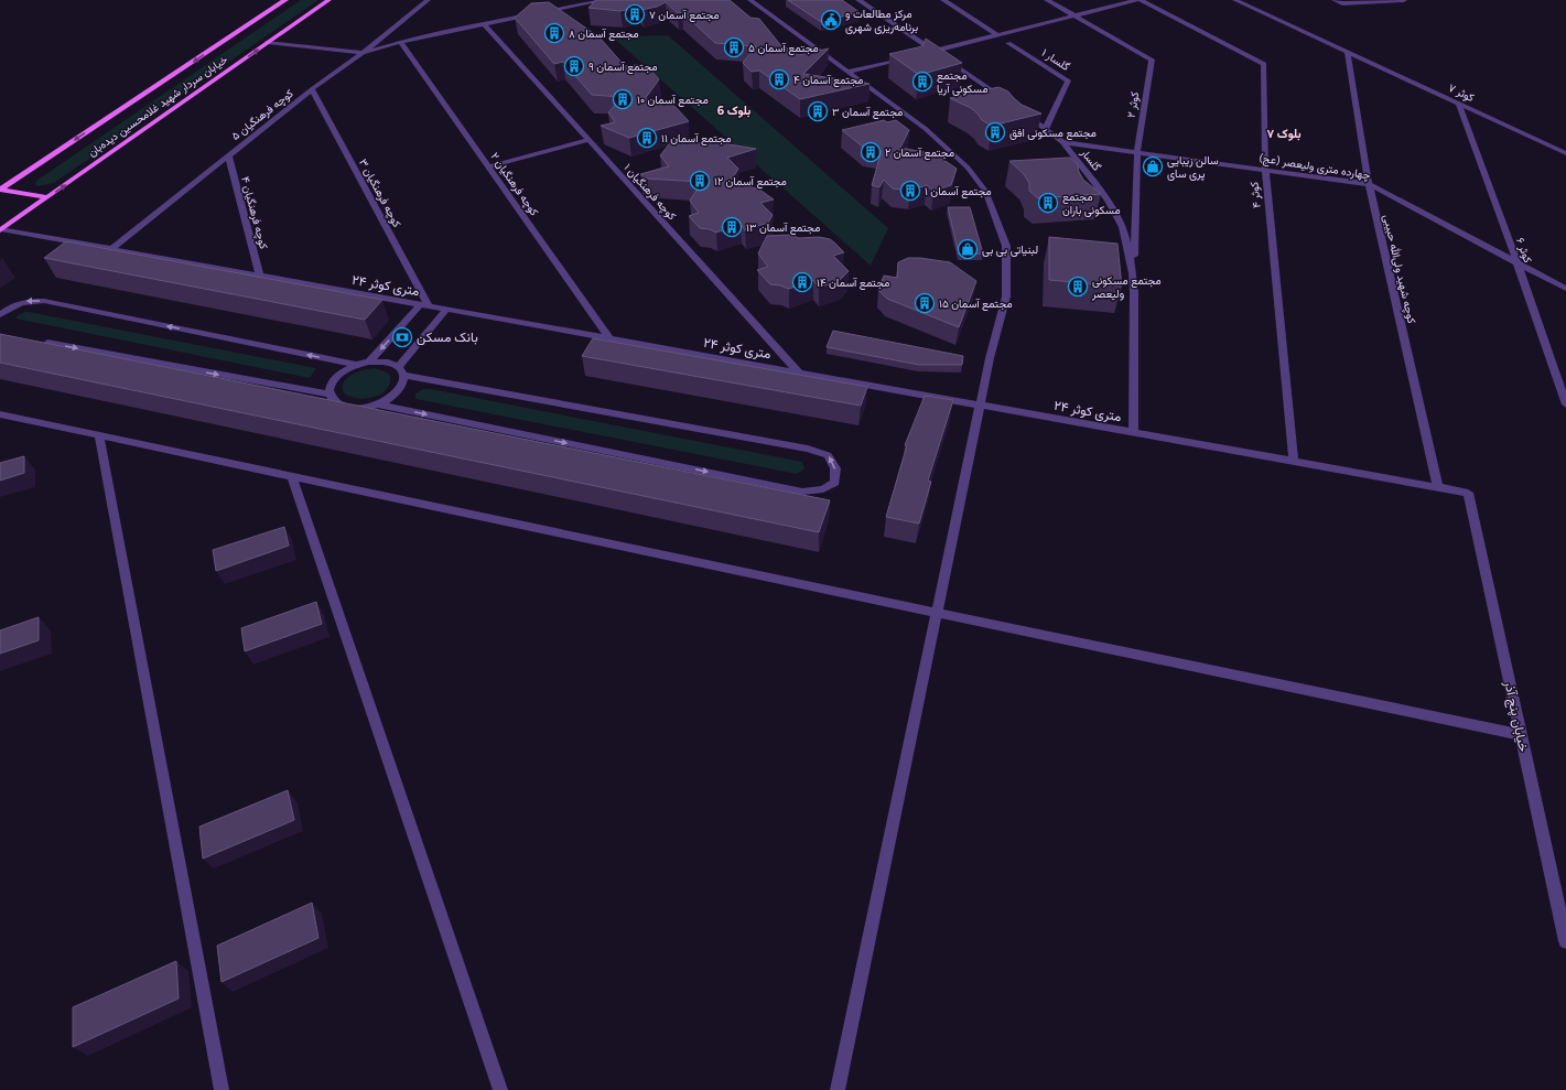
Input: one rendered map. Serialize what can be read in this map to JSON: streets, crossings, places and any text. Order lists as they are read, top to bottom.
{
  "streets": {
    "main road": ["خیابان سردار شهید غلامحسین دیده‌بان"],
    "street": [
      "گلسار ۱",
      "کوثر ۷",
      "کوثر ۲",
      "کوچه فرهنگیان ۵",
      "گلسار",
      "چهارده متری ولیعصر (عج)",
      "کوچه فرهنگیان ۲",
      "کوچه فرهنگیان ۱",
      "کوچه فرهنگیان ۳",
      "کوثر ۴",
      "کوچه فرهنگیان ۴",
      "کوثر ۶",
      "کوچه شهید ولی‌الله حبیبی",
      "۲۴ متری کوثر",
      "خیابان پنج آذر"
    ]
  },
  "crossings": [
    ["گلسار ۱", "گلسار"],
    ["کوثر ۷", "کوثر ۶"],
    ["کوثر ۷", "کوچه شهید ولی‌الله حبیبی"],
    ["کوثر ۲", "گلسار"],
    ["کوثر ۲", "چهارده متری ولیعصر (عج)"],
    ["خیابان سردار شهید غلامحسین دیده‌بان", "۲۴ متری کوثر"],
    ["کوچه فرهنگیان ۵", "کوچه فرهنگیان ۳"],
    ["کوچه فرهنگیان ۵", "کوچه فرهنگیان ۴"],
    ["کوچه فرهنگیان ۵", "۲۴ متری کوثر"],
    ["گلسار", "چهارده متری ولیعصر (عج)"],
    ["گلسار", "۲۴ متری کوثر"],
    ["چهارده متری ولیعصر (عج)", "کوثر ۴"],
    ["چهارده متری ولیعصر (عج)", "کوثر ۶"],
    ["چهارده متری ولیعصر (عج)", "کوچه شهید ولی‌الله حبیبی"],
    ["کوچه فرهنگیان ۲", "۲۴ متری کوثر"],
    ["کوچه فرهنگیان ۱", "۲۴ متری کوثر"],
    ["کوچه فرهنگیان ۳", "۲۴ متری کوثر"],
    ["کوثر ۴", "۲۴ متری کوثر"],
    ["کوچه فرهنگیان ۴", "۲۴ متری کوثر"],
    ["کوچه شهید ولی‌الله حبیبی", "۲۴ متری کوثر"],
    ["۲۴ متری کوثر", "خیابان پنج آذر"]
  ],
  "districts": ["بلوک 6", "بلوک ۷"],
  "places": {
    "building": [
      "مجتمع آسمان ۷",
      "مجتمع آسمان ۸",
      "مجتمع آسمان ۵",
      "مجتمع آسمان ۹",
      "مجتمع آسمان ۴",
      "مجتمع مسکونی آریا",
      "مجتمع آسمان ۱۰",
      "مجتمع آسمان ۳",
      "مجتمع مسکونی افق",
      "مجتمع آسمان ۱۱",
      "مجتمع آسمان ۲",
      "مجتمع آسمان ۱۲",
      "مجتمع آسمان ۱",
      "مجتمع مسکونی باران",
      "مجتمع آسمان ۱۳",
      "مجتمع آسمان ۱۴",
      "مجتمع مسکونی ولیعصر",
      "مجتمع آسمان ۱۵"
    ],
    "public building": ["مرکز مطالعات و برنامه‌ریزی شهری"],
    "shop": ["سالن زیبایی پری سای", "لبنیاتی بی بی"],
    "bank": ["بانک مسکن"]
  }
}
